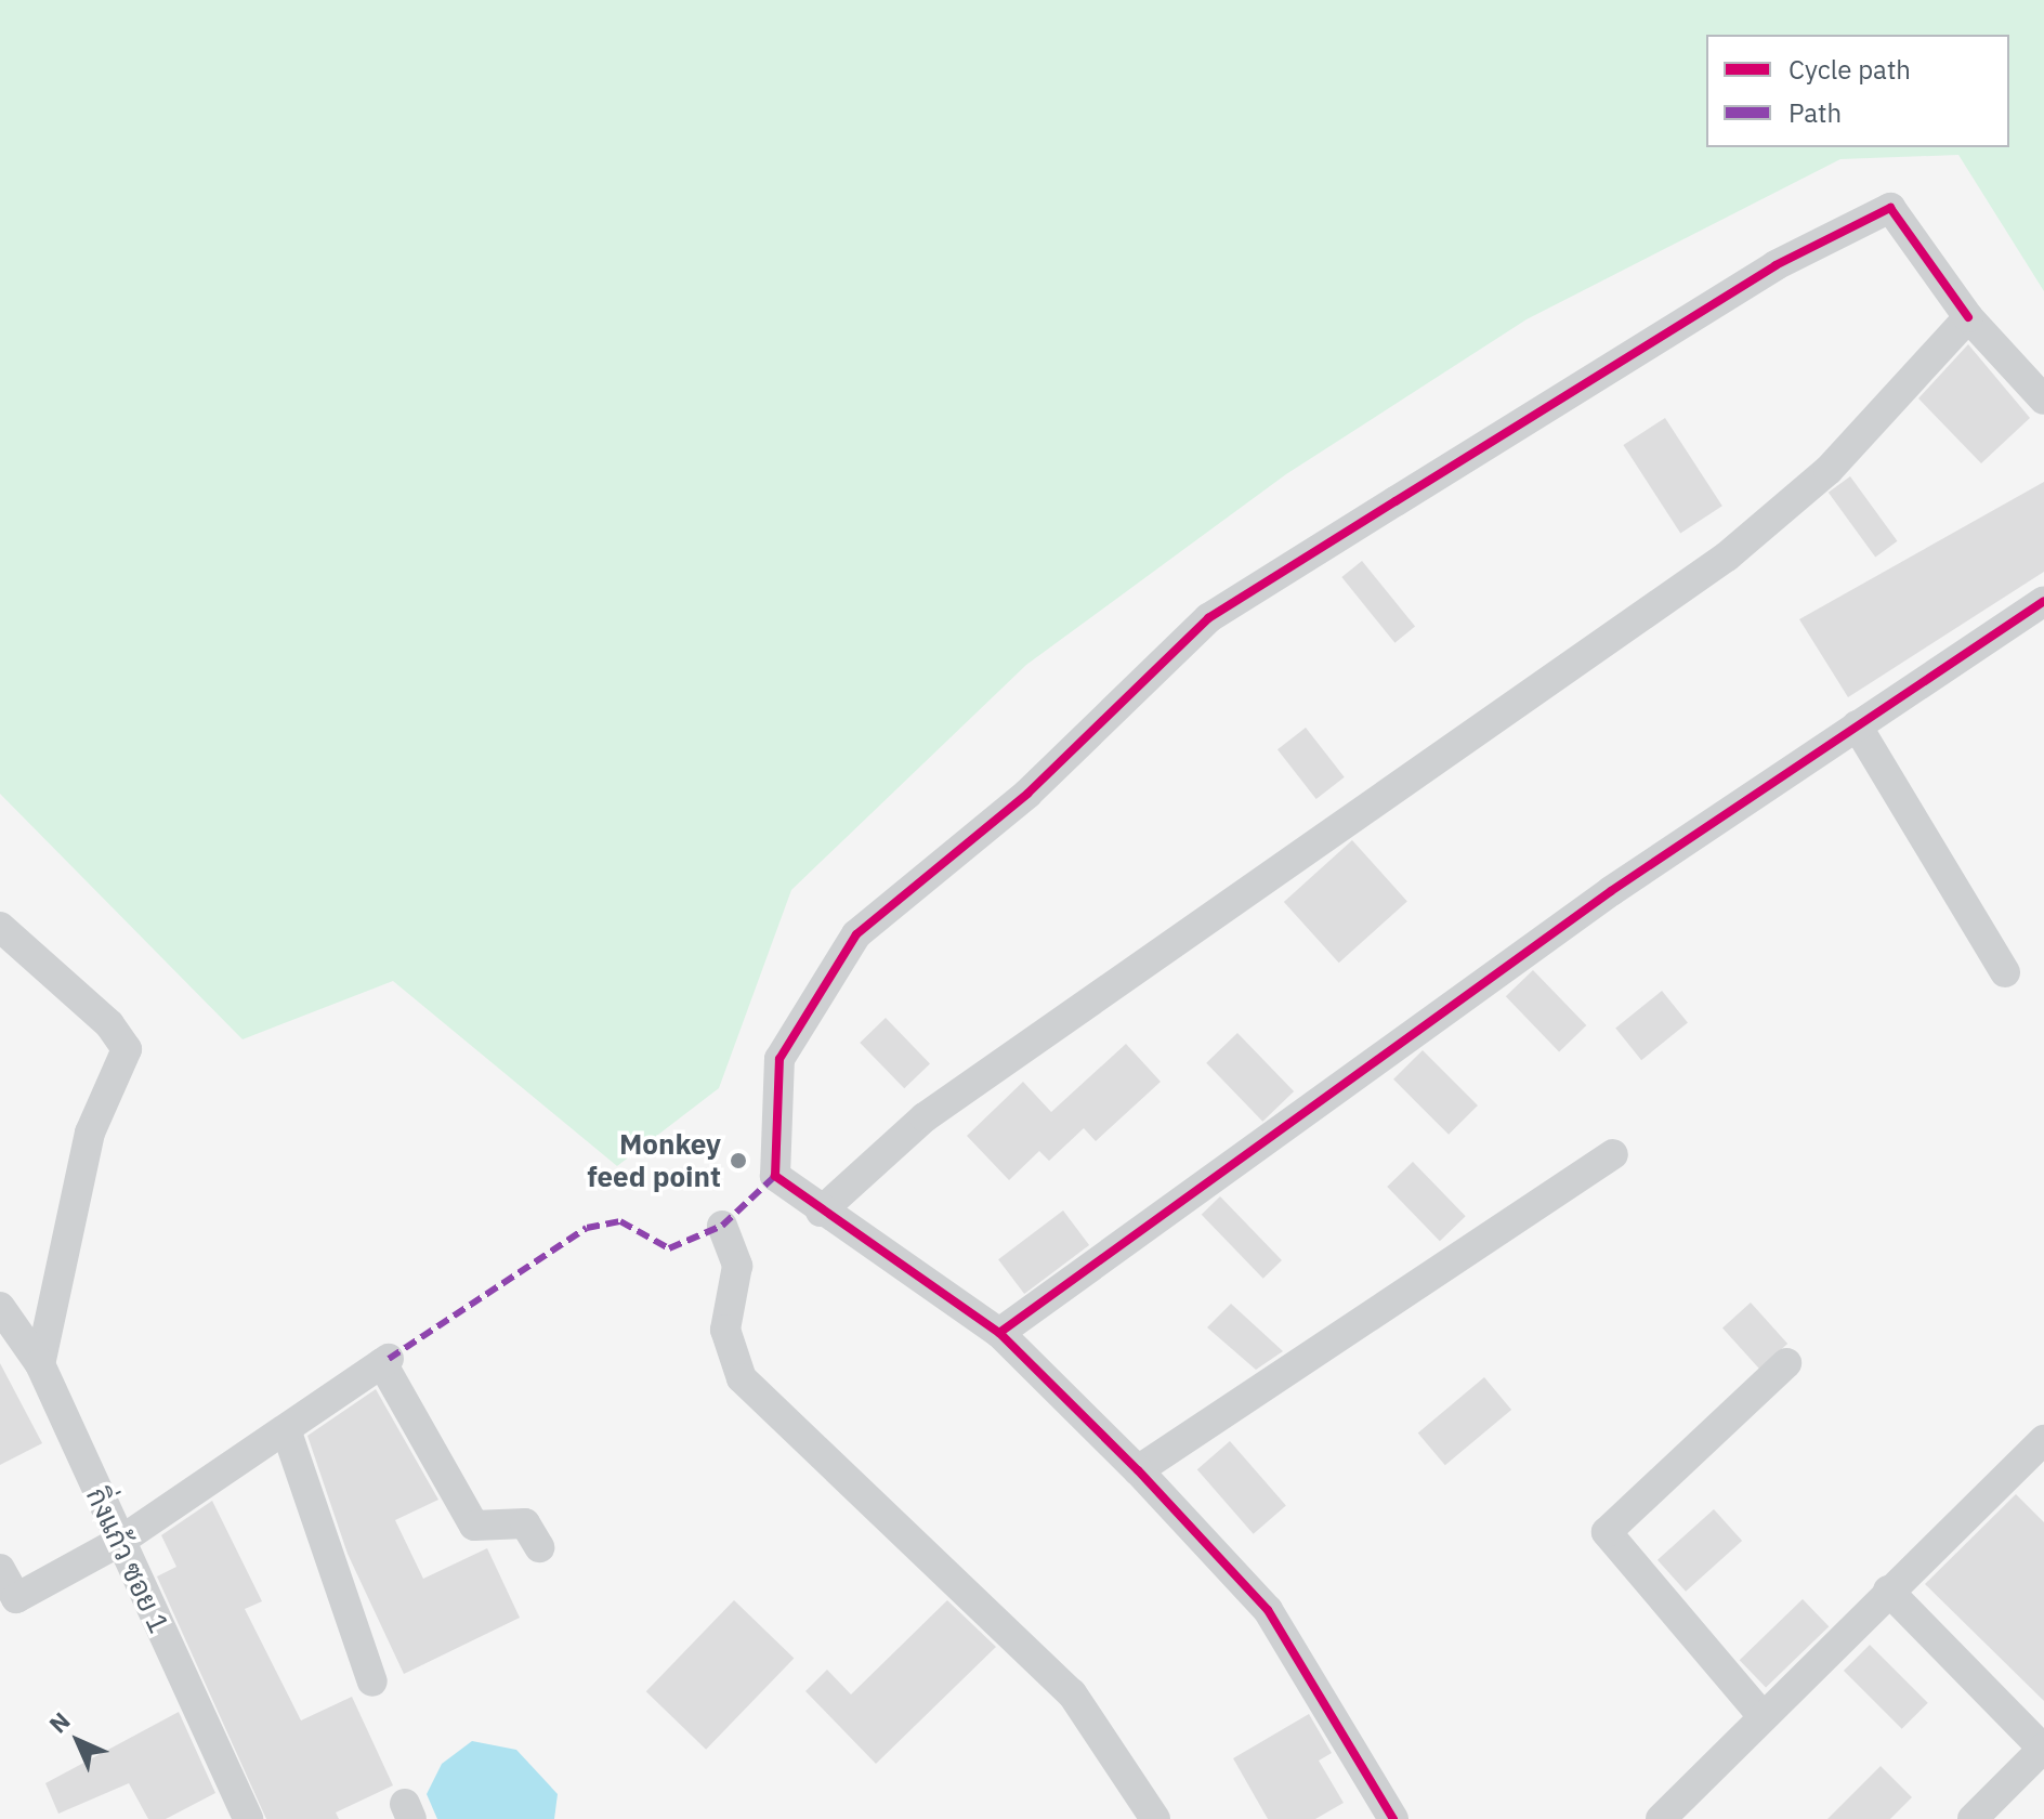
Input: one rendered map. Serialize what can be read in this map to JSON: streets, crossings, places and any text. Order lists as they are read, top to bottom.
{
  "streets": {
    "street": ["กิ่งแก้ว ซอย 1"]
  },
  "places": ["Monkey feed point"],
  "legend": ["Cycle path", "Path"],
  "north": "top left"
}
